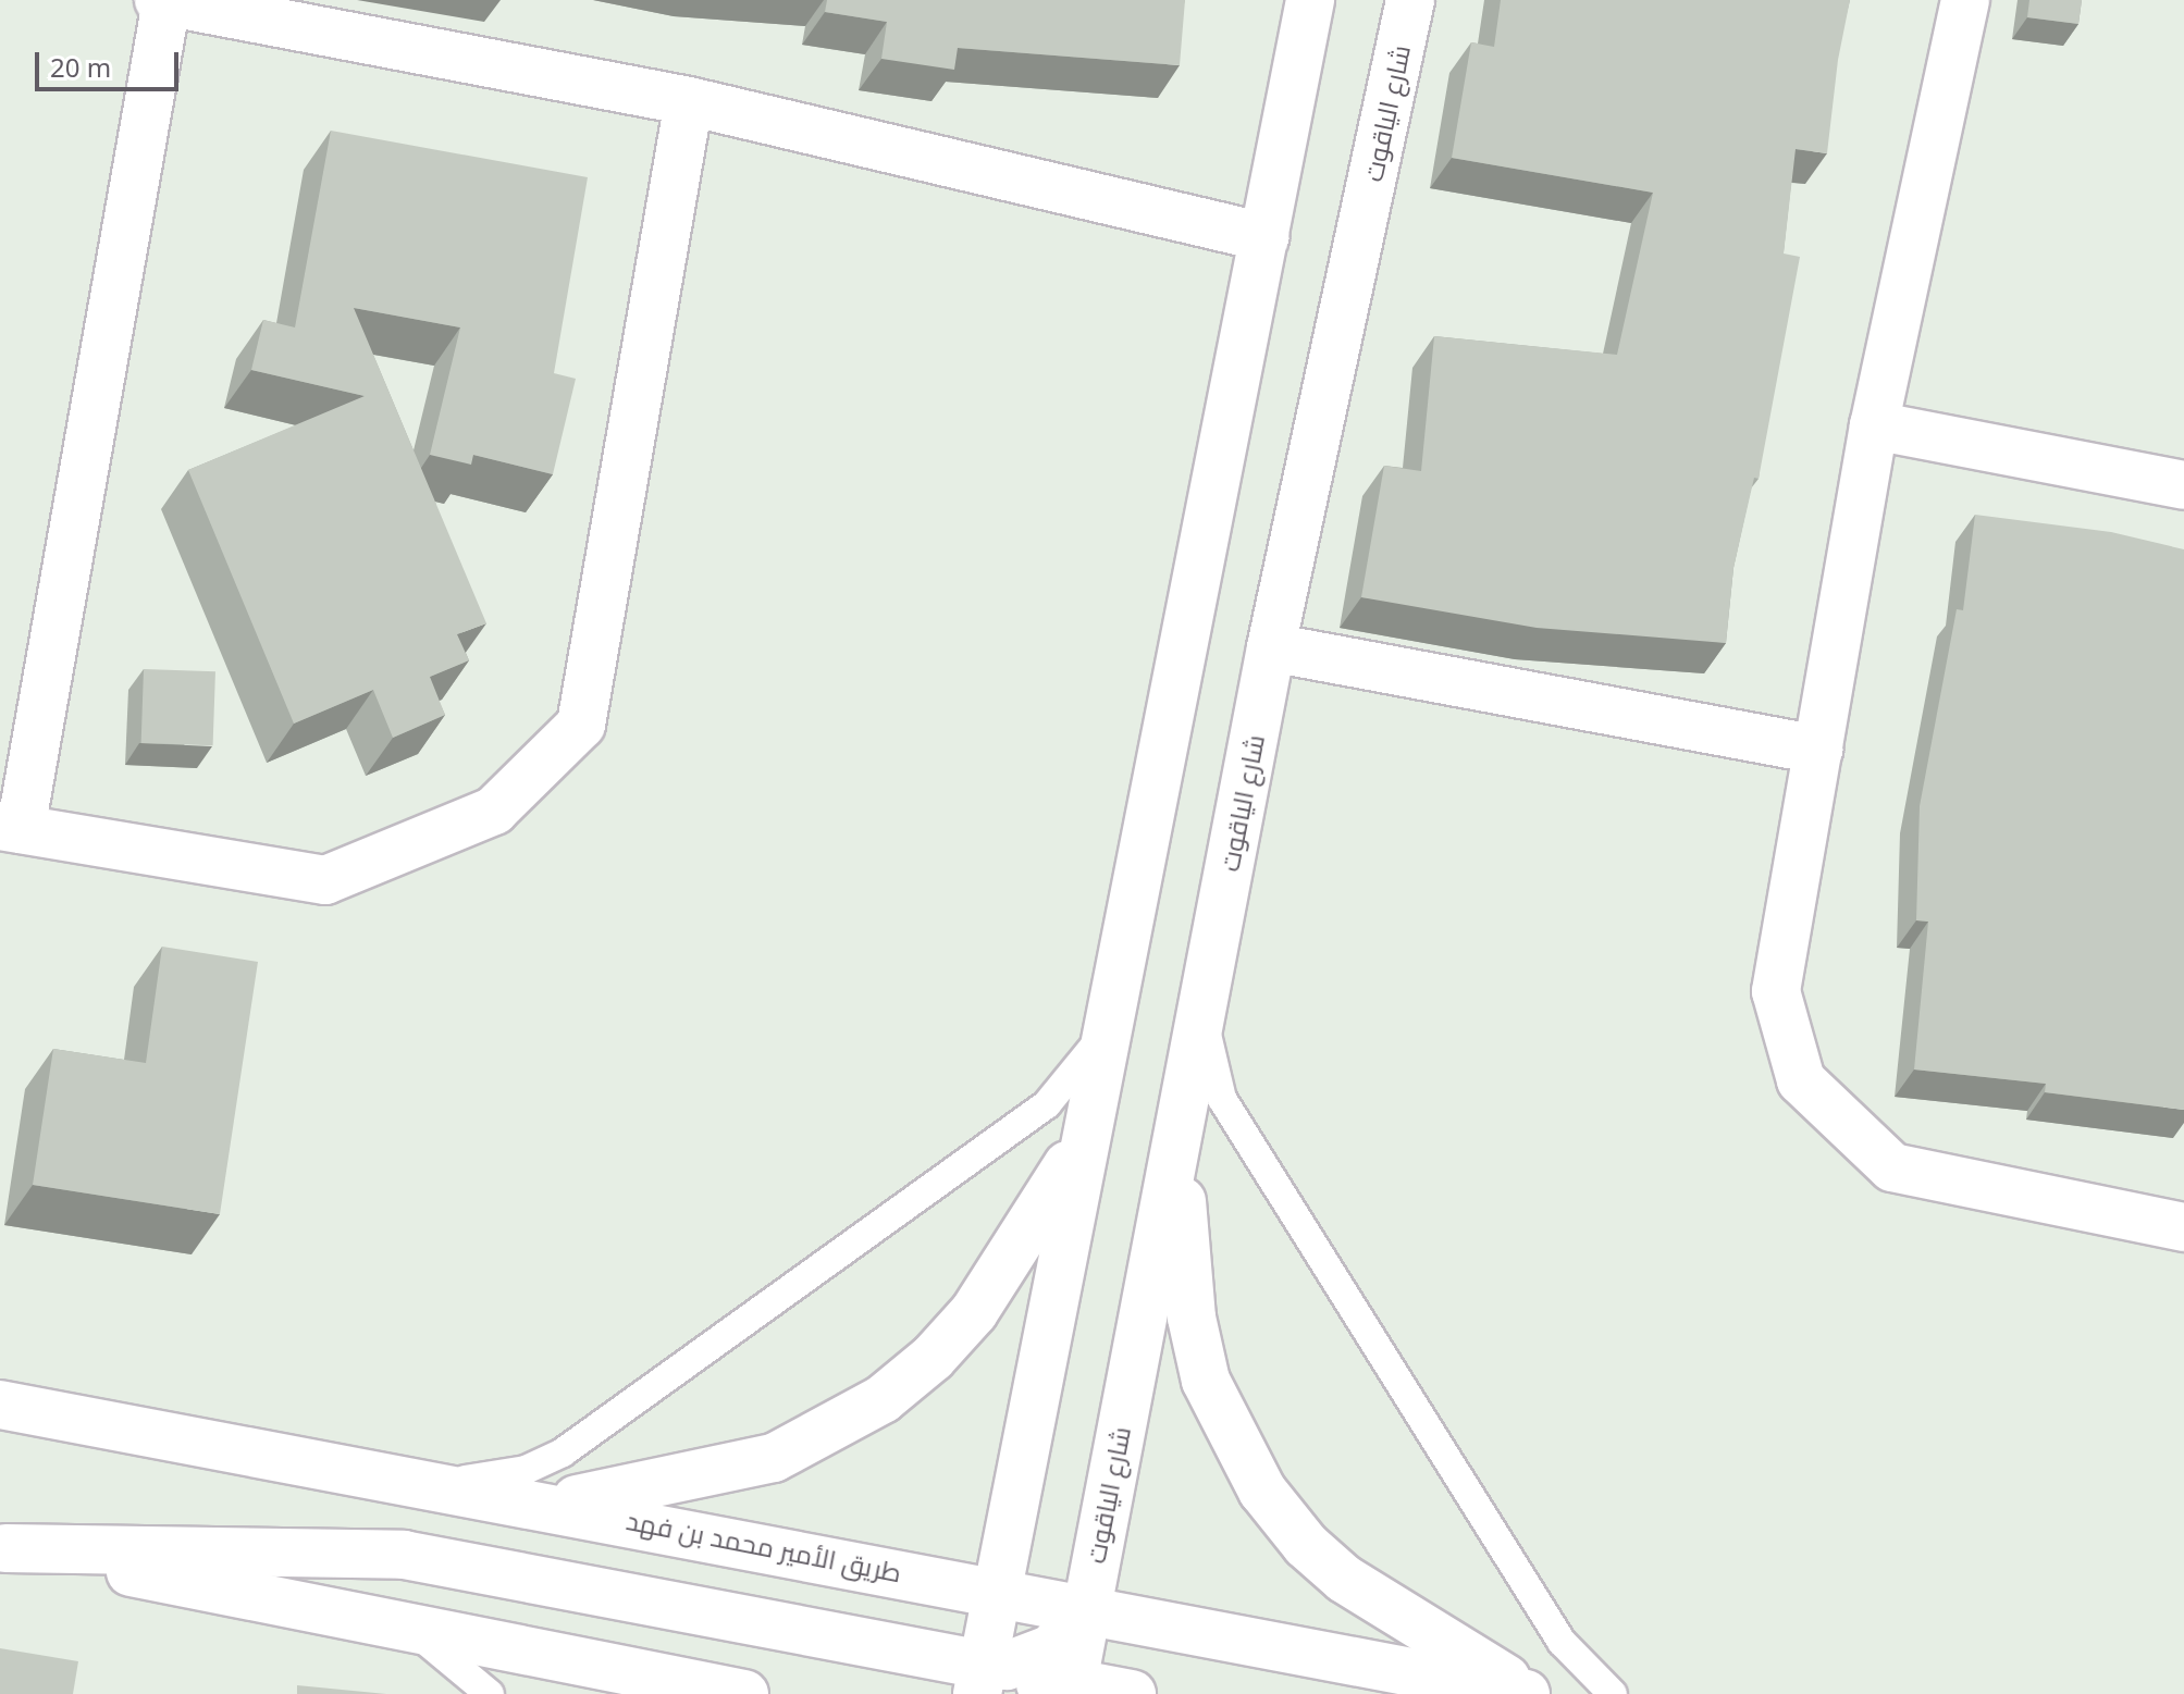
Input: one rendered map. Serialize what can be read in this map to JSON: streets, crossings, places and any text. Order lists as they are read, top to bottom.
{
  "streets": {
    "street": ["شارع الياقوت", "طريق الأمير محمد بن فهد"]
  },
  "crossings": [
    ["شارع الياقوت", "طريق الأمير محمد بن فهد"]
  ],
  "scale_bar": "20 m"
}
